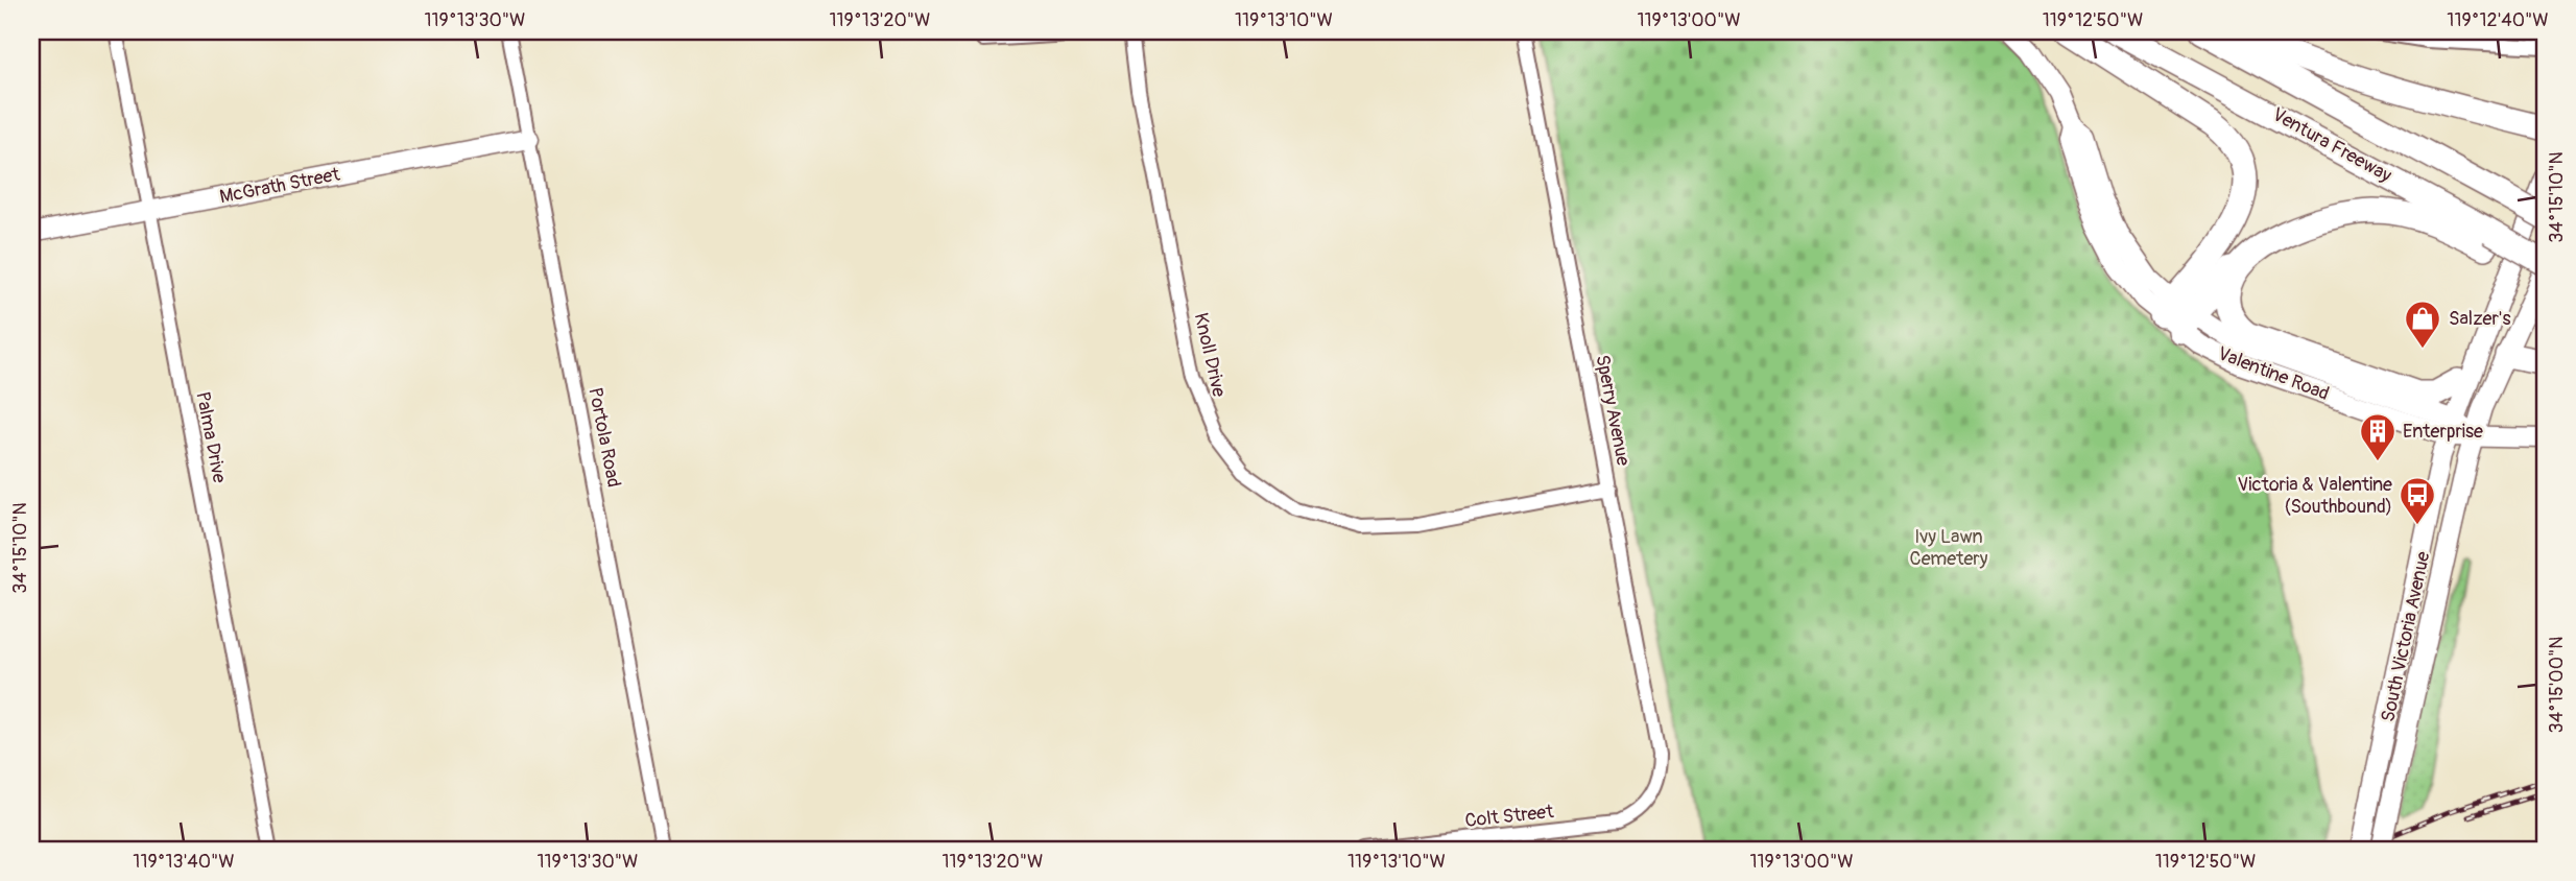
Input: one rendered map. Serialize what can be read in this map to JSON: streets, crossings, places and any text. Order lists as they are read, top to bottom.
{
  "streets": {
    "highway": ["Ventura Freeway"],
    "main road": ["McGrath Street", "Valentine Road", "South Victoria Avenue"],
    "street": [
      "Knoll Drive",
      "Sperry Avenue",
      "Palma Drive",
      "Portola Road",
      "Colt Street"
    ]
  },
  "crossings": [
    ["McGrath Street", "Palma Drive"],
    ["McGrath Street", "Portola Road"],
    ["Knoll Drive", "Sperry Avenue"],
    ["Valentine Road", "South Victoria Avenue"],
    ["Sperry Avenue", "Colt Street"]
  ],
  "parks": ["Ivy Lawn Cemetery"],
  "places": {
    "shop": ["Salzer's"],
    "building": ["Enterprise"],
    "bus stop": ["Victoria & Valentine (Southbound)"]
  },
  "coordinates": [
    "119°13'30\"W",
    "119°13'20\"W",
    "119°13'10\"W",
    "119°13'00\"W",
    "119°12'50\"W",
    "119°12'40\"W",
    "34°15'10\"N",
    "34°15'00\"N",
    "119°13'40\"W"
  ]
}
